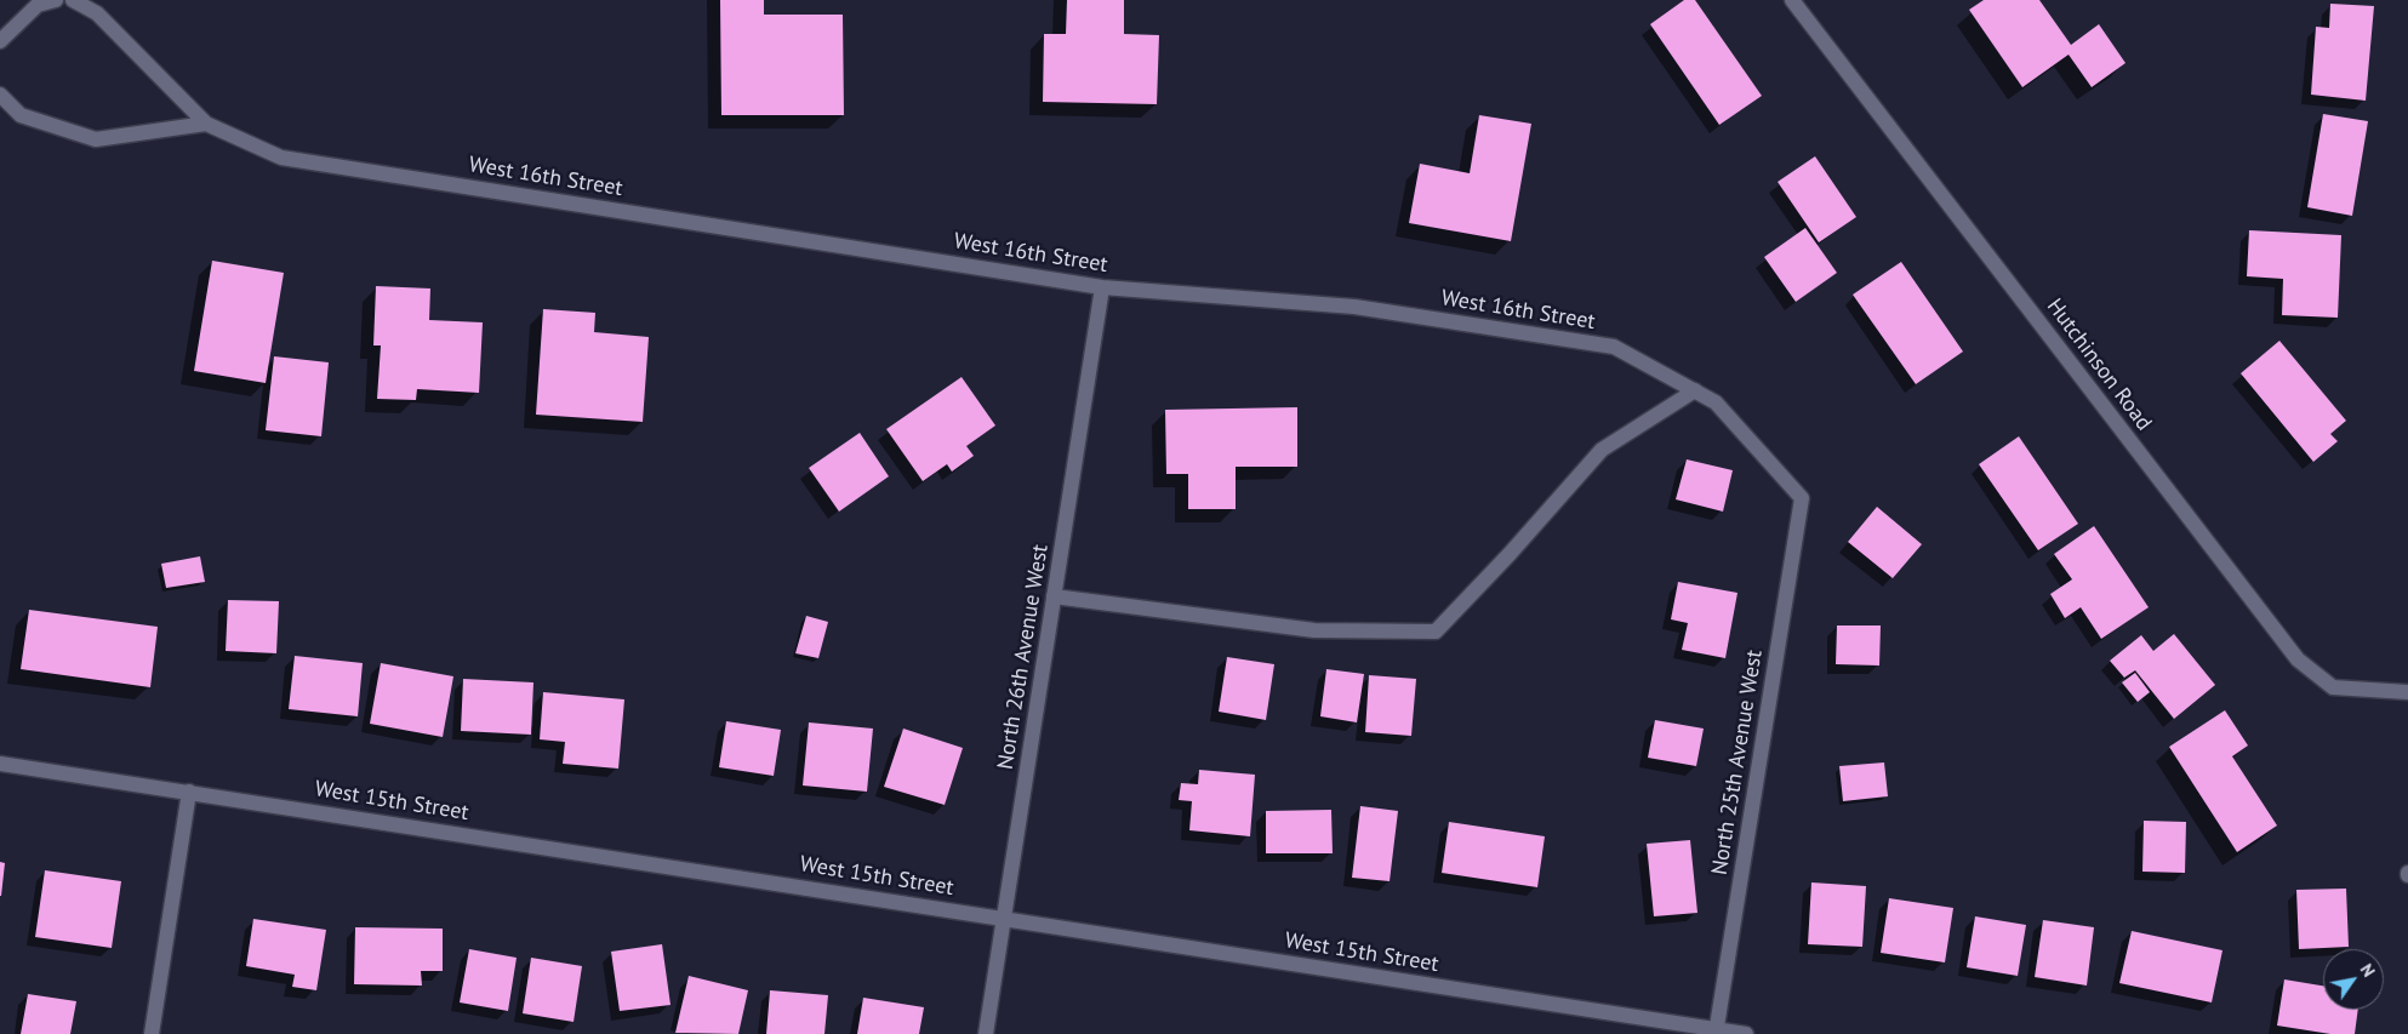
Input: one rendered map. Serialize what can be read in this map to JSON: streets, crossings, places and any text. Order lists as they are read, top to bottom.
{
  "streets": {
    "street": [
      "West 16th Street",
      "Hutchinson Road",
      "North 26th Avenue West",
      "North 25th Avenue West",
      "West 15th Street"
    ]
  },
  "crossings": [
    ["West 16th Street", "North 26th Avenue West"],
    ["West 16th Street", "North 25th Avenue West"],
    ["North 26th Avenue West", "West 15th Street"],
    ["North 25th Avenue West", "West 15th Street"]
  ],
  "north": "top right"
}
